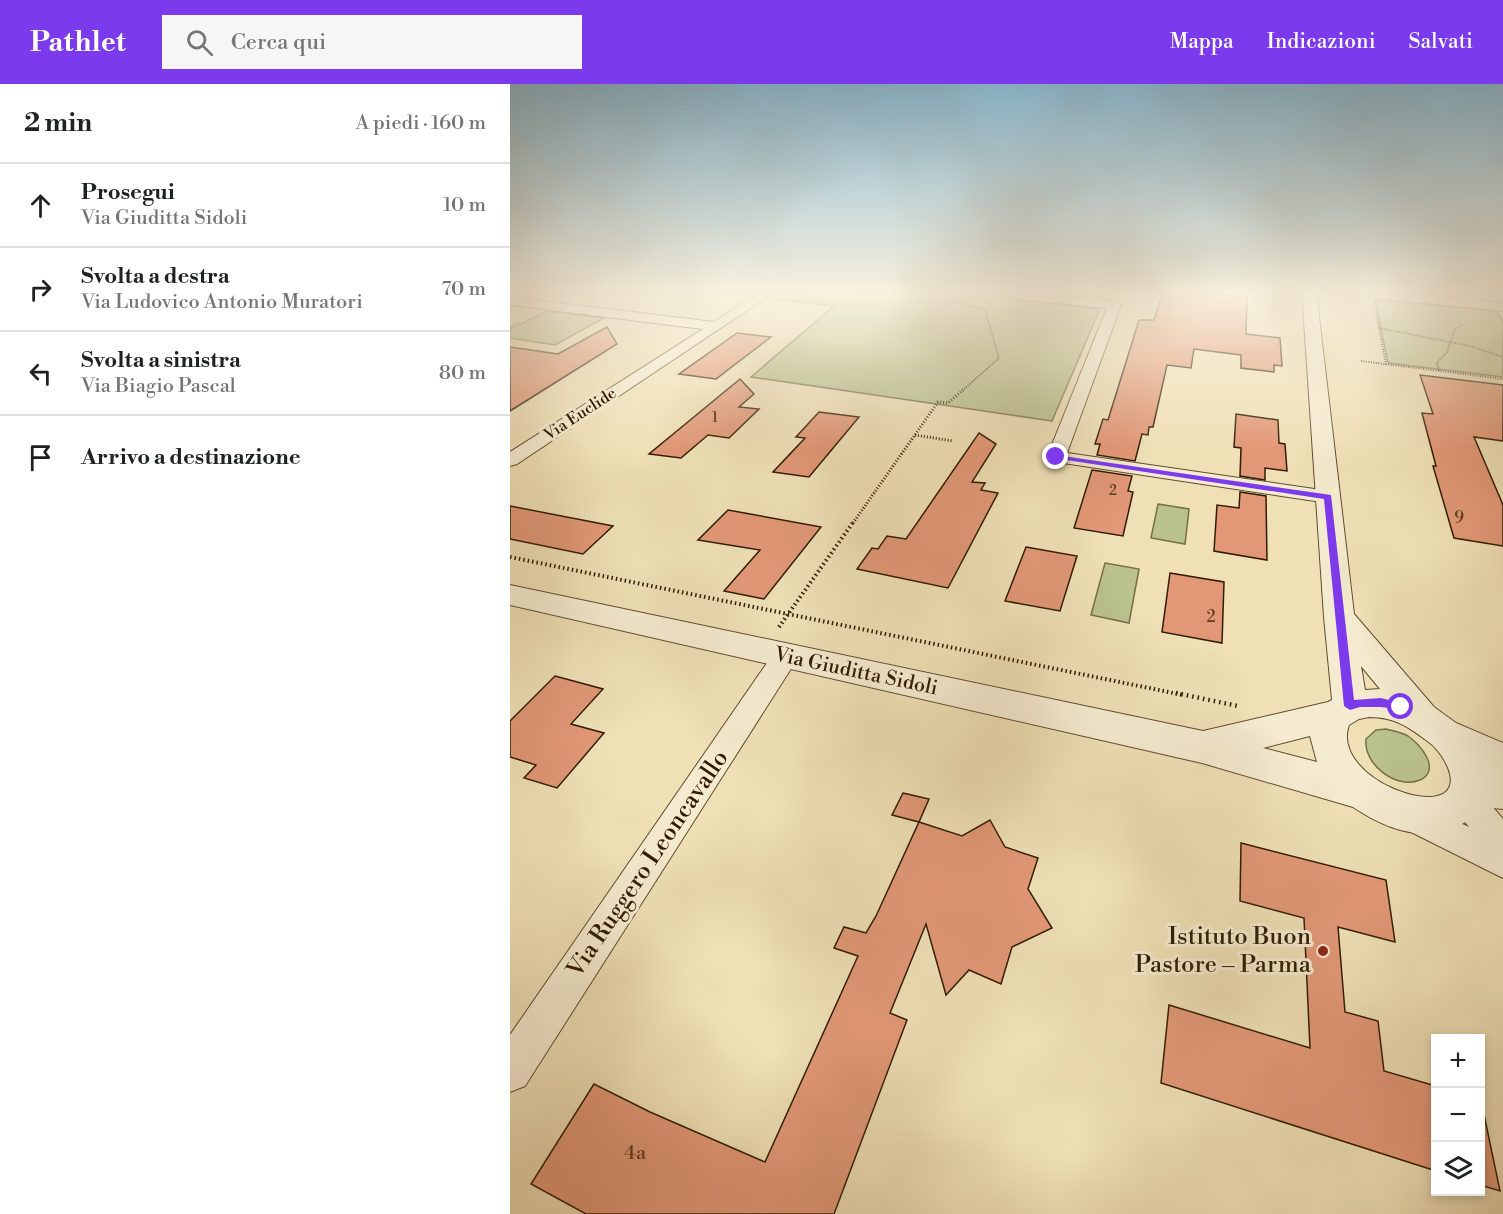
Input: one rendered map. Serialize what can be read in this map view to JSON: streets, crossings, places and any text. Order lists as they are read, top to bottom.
{
  "streets": {
    "street": ["Via Euclide", "Via Giuditta Sidoli", "Via Ruggero Leoncavallo"]
  },
  "crossings": [
    ["Via Giuditta Sidoli", "Via Ruggero Leoncavallo"]
  ],
  "places": ["Istituto Buon Pastore – Parma"],
  "house_numbers": [
    "1",
    "2",
    "9",
    "2",
    "4a"
  ],
  "page": {
    "header": "Pathlet",
    "search": "Cerca qui",
    "nav": ["Mappa", "Indicazioni", "Salvati"],
    "heading": ["2 min", "A piedi · 160 m"],
    "list": [
      ["Prosegui", "Via Giuditta Sidoli", "10 m"],
      ["Svolta a destra", "Via Ludovico Antonio Muratori", "70 m"],
      ["Svolta a sinistra", "Via Biagio Pascal", "80 m"],
      "Arrivo a destinazione"
    ],
    "map_buttons": ["+", "−"]
  }
}
